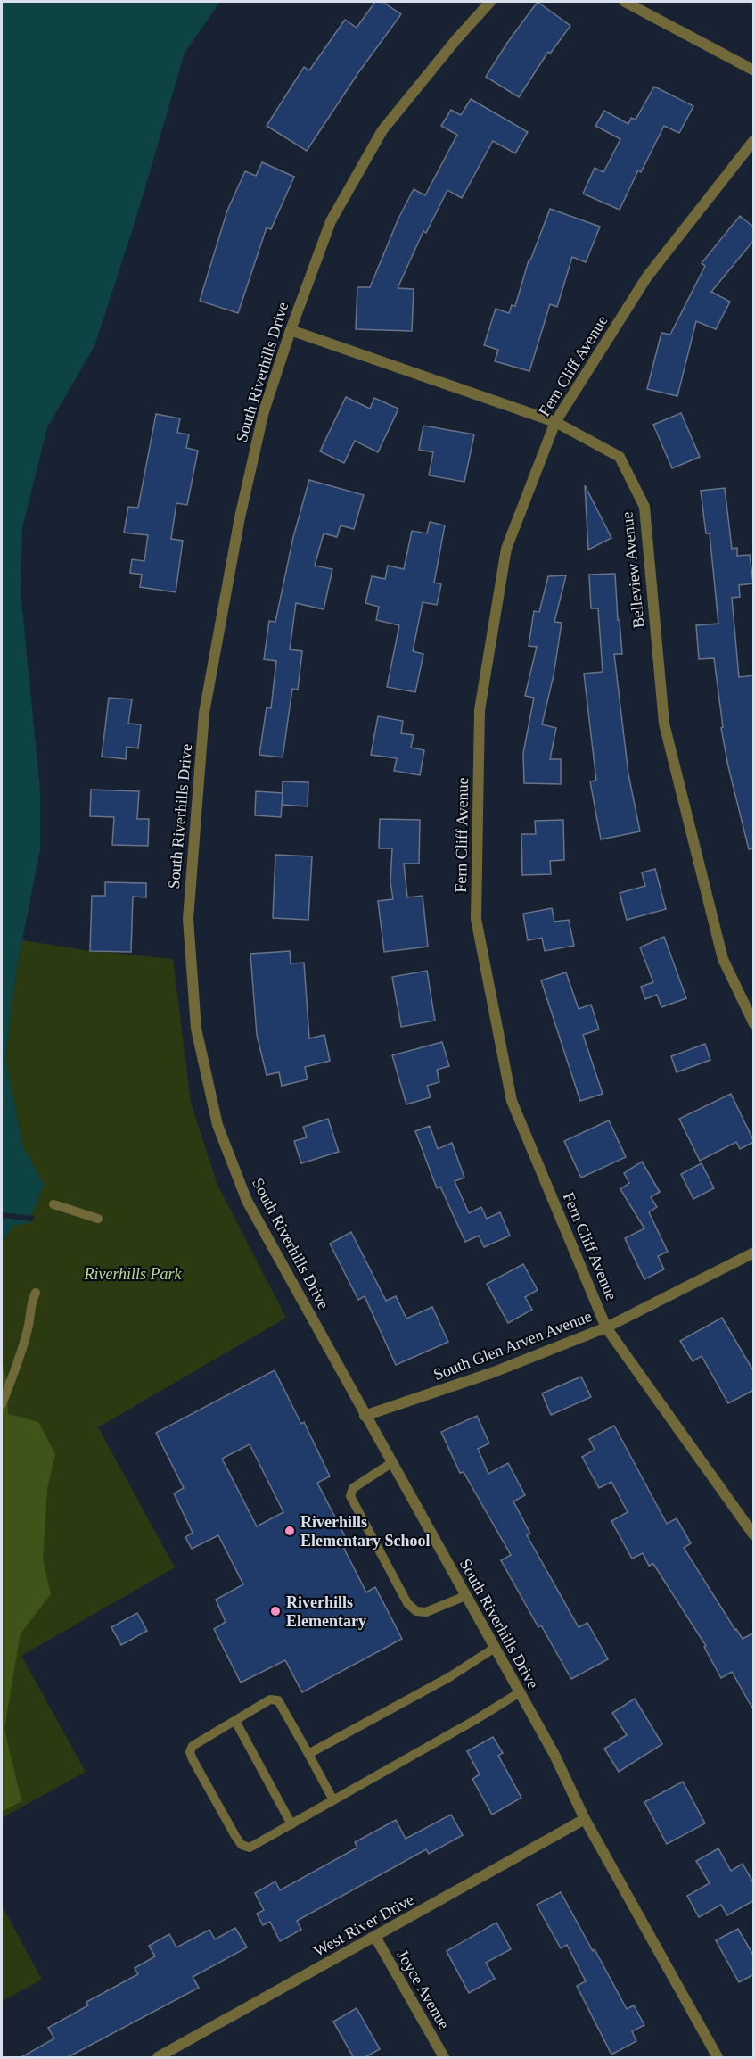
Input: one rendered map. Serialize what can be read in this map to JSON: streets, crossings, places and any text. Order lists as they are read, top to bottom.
{
  "streets": {
    "street": [
      "Fern Cliff Avenue",
      "South Riverhills Drive",
      "Belleview Avenue",
      "South Glen Arven Avenue",
      "West River Drive",
      "Joyce Avenue"
    ]
  },
  "crossings": [
    ["Fern Cliff Avenue", "Belleview Avenue"],
    ["Fern Cliff Avenue", "South Glen Arven Avenue"],
    ["South Riverhills Drive", "Belleview Avenue"],
    ["South Riverhills Drive", "South Glen Arven Avenue"],
    ["South Riverhills Drive", "West River Drive"],
    ["West River Drive", "Joyce Avenue"]
  ],
  "parks": ["Riverhills Park"],
  "places": ["Riverhills Elementary School", "Riverhills Elementary"]
}
